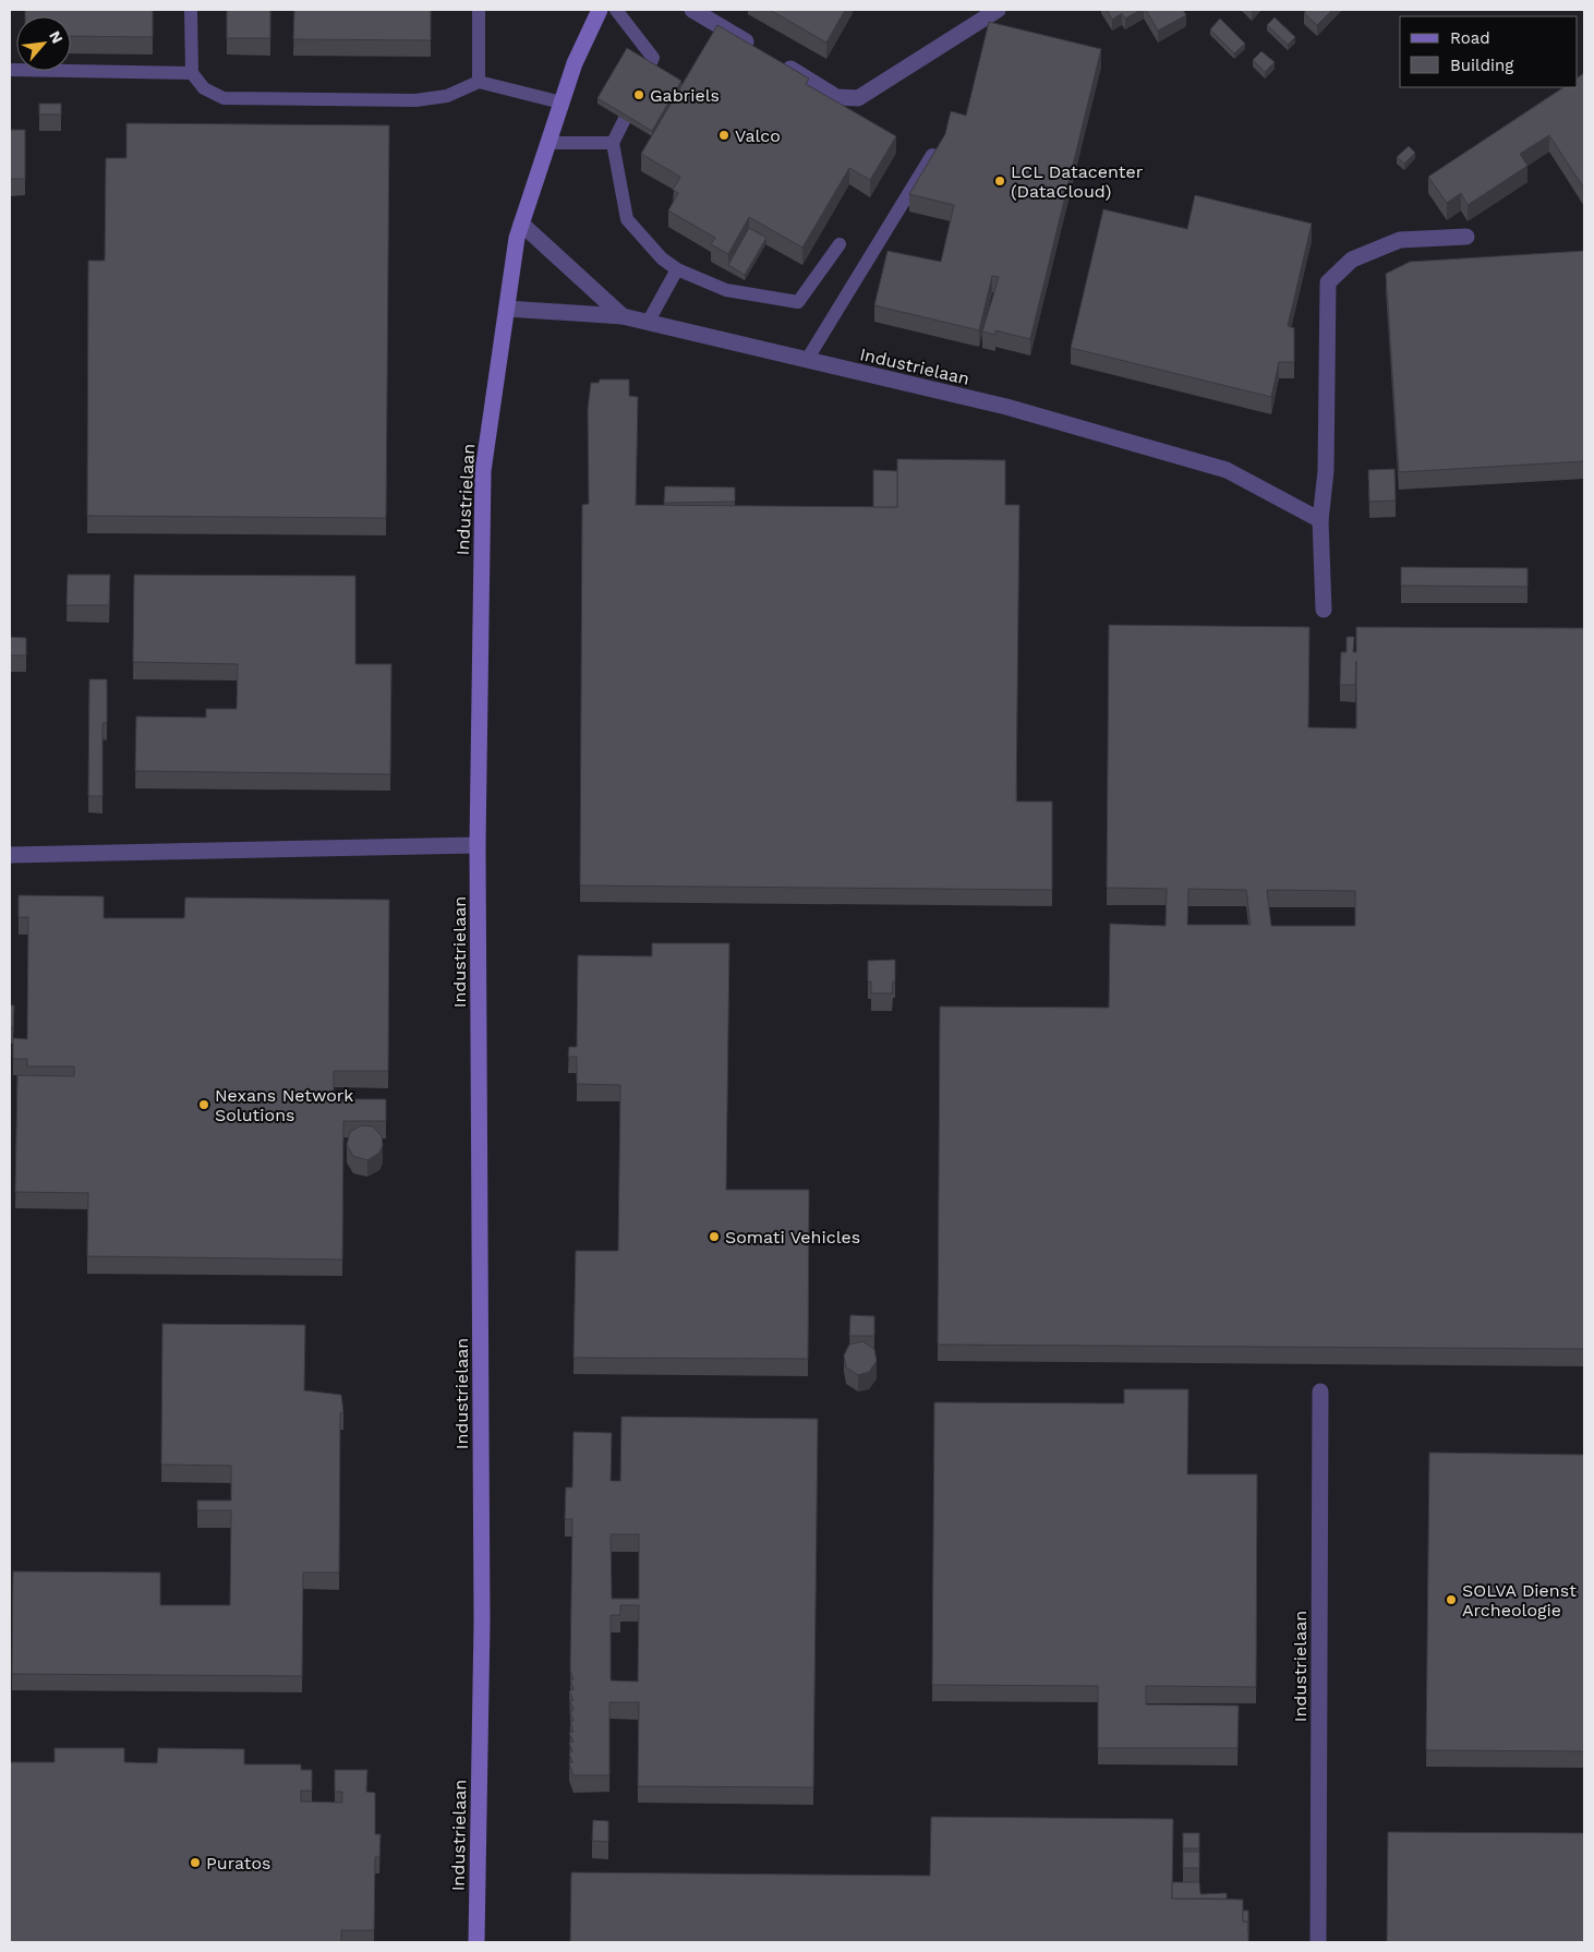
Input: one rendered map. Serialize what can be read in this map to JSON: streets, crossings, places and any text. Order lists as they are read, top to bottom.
{
  "streets": {
    "street": ["Industrielaan"]
  },
  "places": [
    "Gabriels",
    "Valco",
    "LCL Datacenter (DataCloud)",
    "Nexans Network Solutions",
    "Somati Vehicles",
    "SOLVA Dienst Archeologie",
    "Puratos"
  ],
  "legend": ["Road", "Building"],
  "north": "top right"
}
